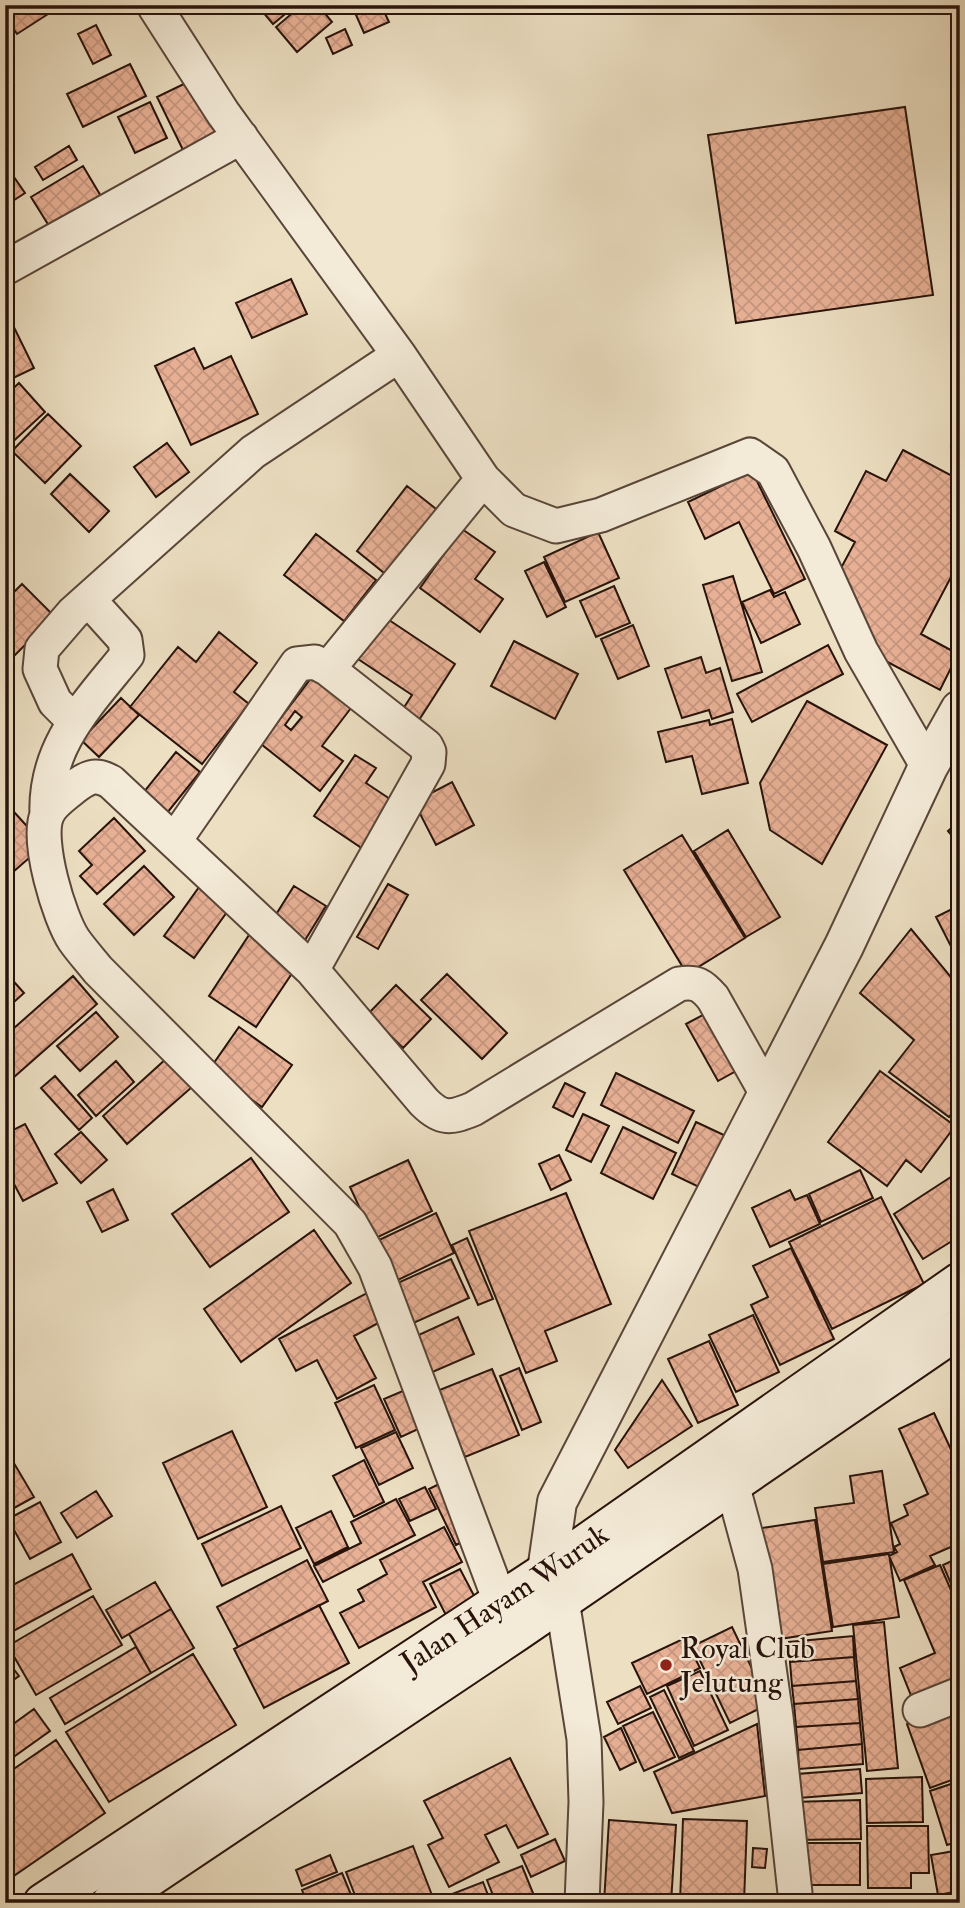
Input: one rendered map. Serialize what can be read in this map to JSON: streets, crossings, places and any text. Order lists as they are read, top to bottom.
{
  "streets": {
    "main road": ["Jalan Hayam Wuruk"]
  },
  "places": ["Royal Club Jelutung"]
}
